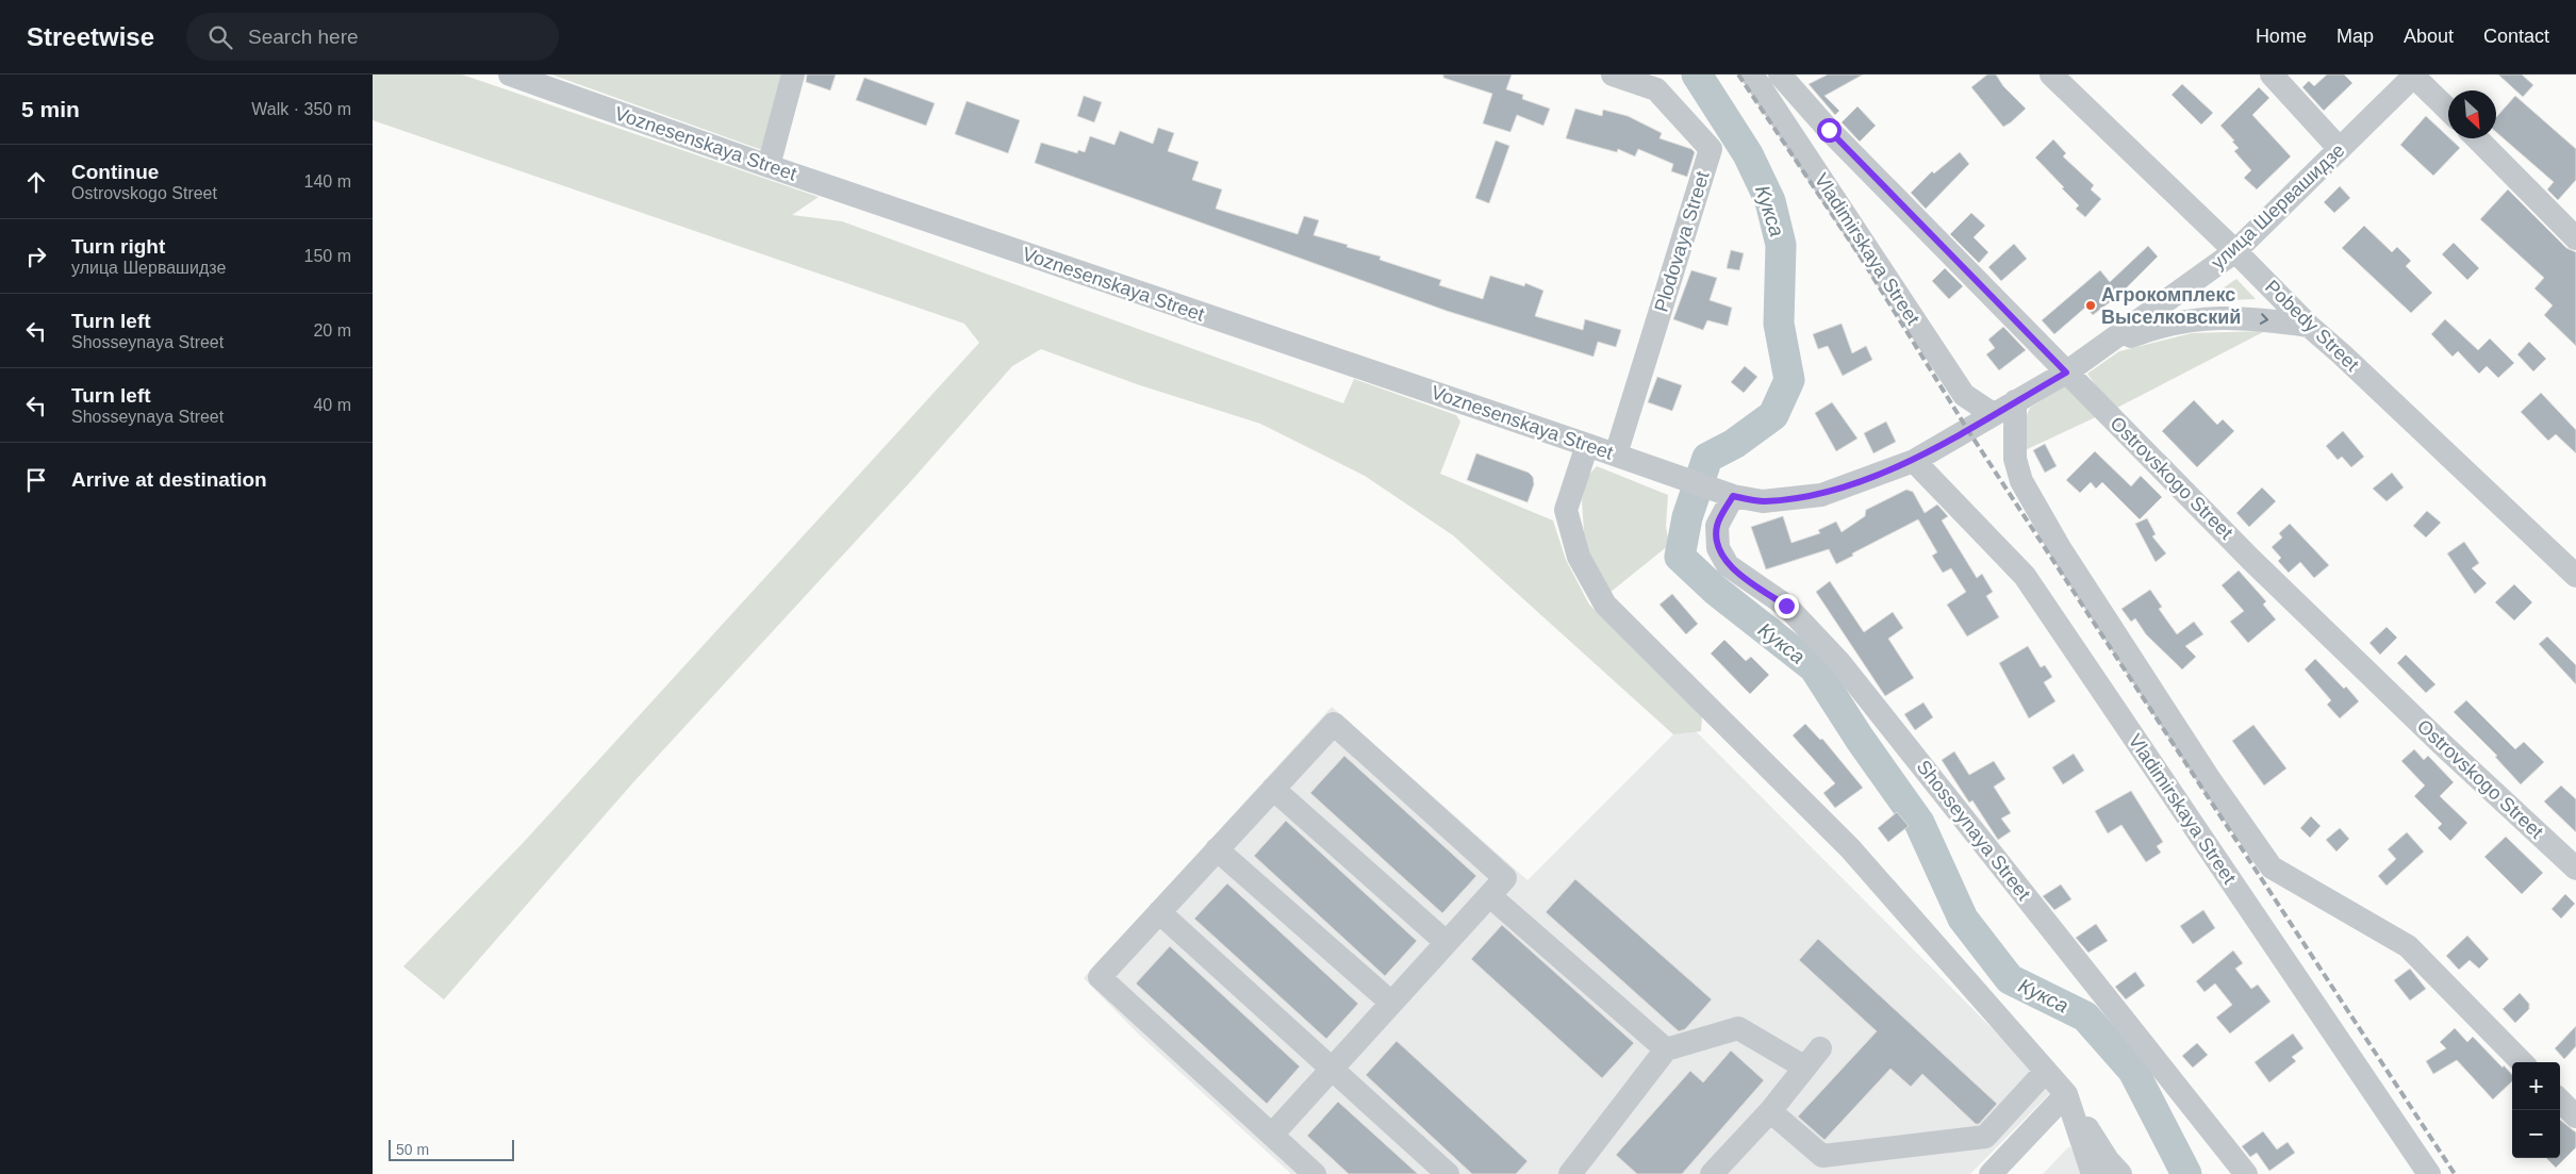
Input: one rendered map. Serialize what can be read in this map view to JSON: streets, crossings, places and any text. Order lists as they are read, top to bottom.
{
  "streets": {
    "street": [
      "Voznesenskaya Street",
      "улица Шервашидзе",
      "Plodovaya Street",
      "Vladimirskaya Street",
      "Pobedy Street",
      "Ostrovskogo Street",
      "Shosseynaya Street"
    ]
  },
  "crossings": [
    ["Voznesenskaya Street", "улица Шервашидзе"],
    ["Voznesenskaya Street", "Plodovaya Street"],
    ["Voznesenskaya Street", "Shosseynaya Street"],
    ["улица Шервашидзе", "Vladimirskaya Street"],
    ["улица Шервашидзе", "Pobedy Street"],
    ["улица Шервашидзе", "Ostrovskogo Street"],
    ["улица Шервашидзе", "Shosseynaya Street"]
  ],
  "water": ["Кукса"],
  "places": ["Агрокомплекс Выселковский"],
  "scale_bar": "50 m",
  "north": "bottom right",
  "page": {
    "header": "Streetwise",
    "search": "Search here",
    "nav": [
      "Home",
      "Map",
      "About",
      "Contact"
    ],
    "heading": ["5 min", "Walk · 350 m"],
    "list": [
      ["Continue", "Ostrovskogo Street", "140 m"],
      ["Turn right", "улица Шервашидзе", "150 m"],
      ["Turn left", "Shosseynaya Street", "20 m"],
      ["Turn left", "Shosseynaya Street", "40 m"],
      "Arrive at destination"
    ],
    "map_buttons": ["+", "−"],
    "scale": "50 m"
  }
}
